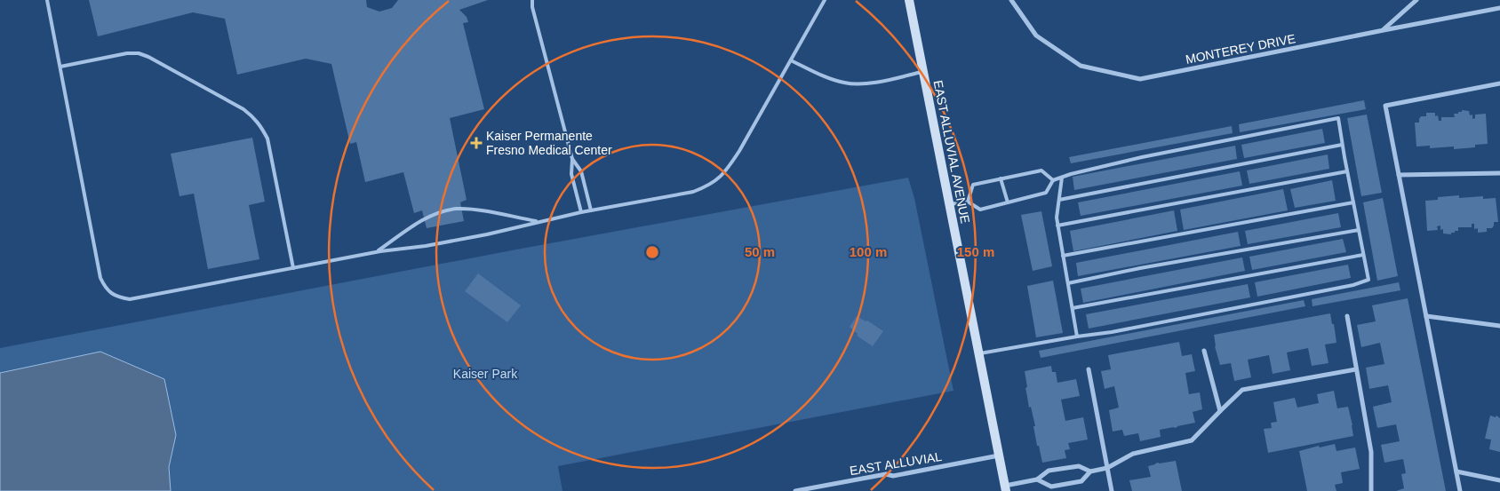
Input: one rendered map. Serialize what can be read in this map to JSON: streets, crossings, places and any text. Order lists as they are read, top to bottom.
{
  "streets": {
    "main road": ["EAST ALLUVIAL AVENUE"],
    "street": ["MONTEREY DRIVE", "EAST ALLUVIAL"]
  },
  "crossings": [
    ["EAST ALLUVIAL AVENUE", "EAST ALLUVIAL"]
  ],
  "parks": ["Kaiser Park"],
  "places": {
    "health": ["Kaiser Permanente Fresno Medical Center"]
  },
  "rings": ["50 m", "100 m", "150 m"]
}
